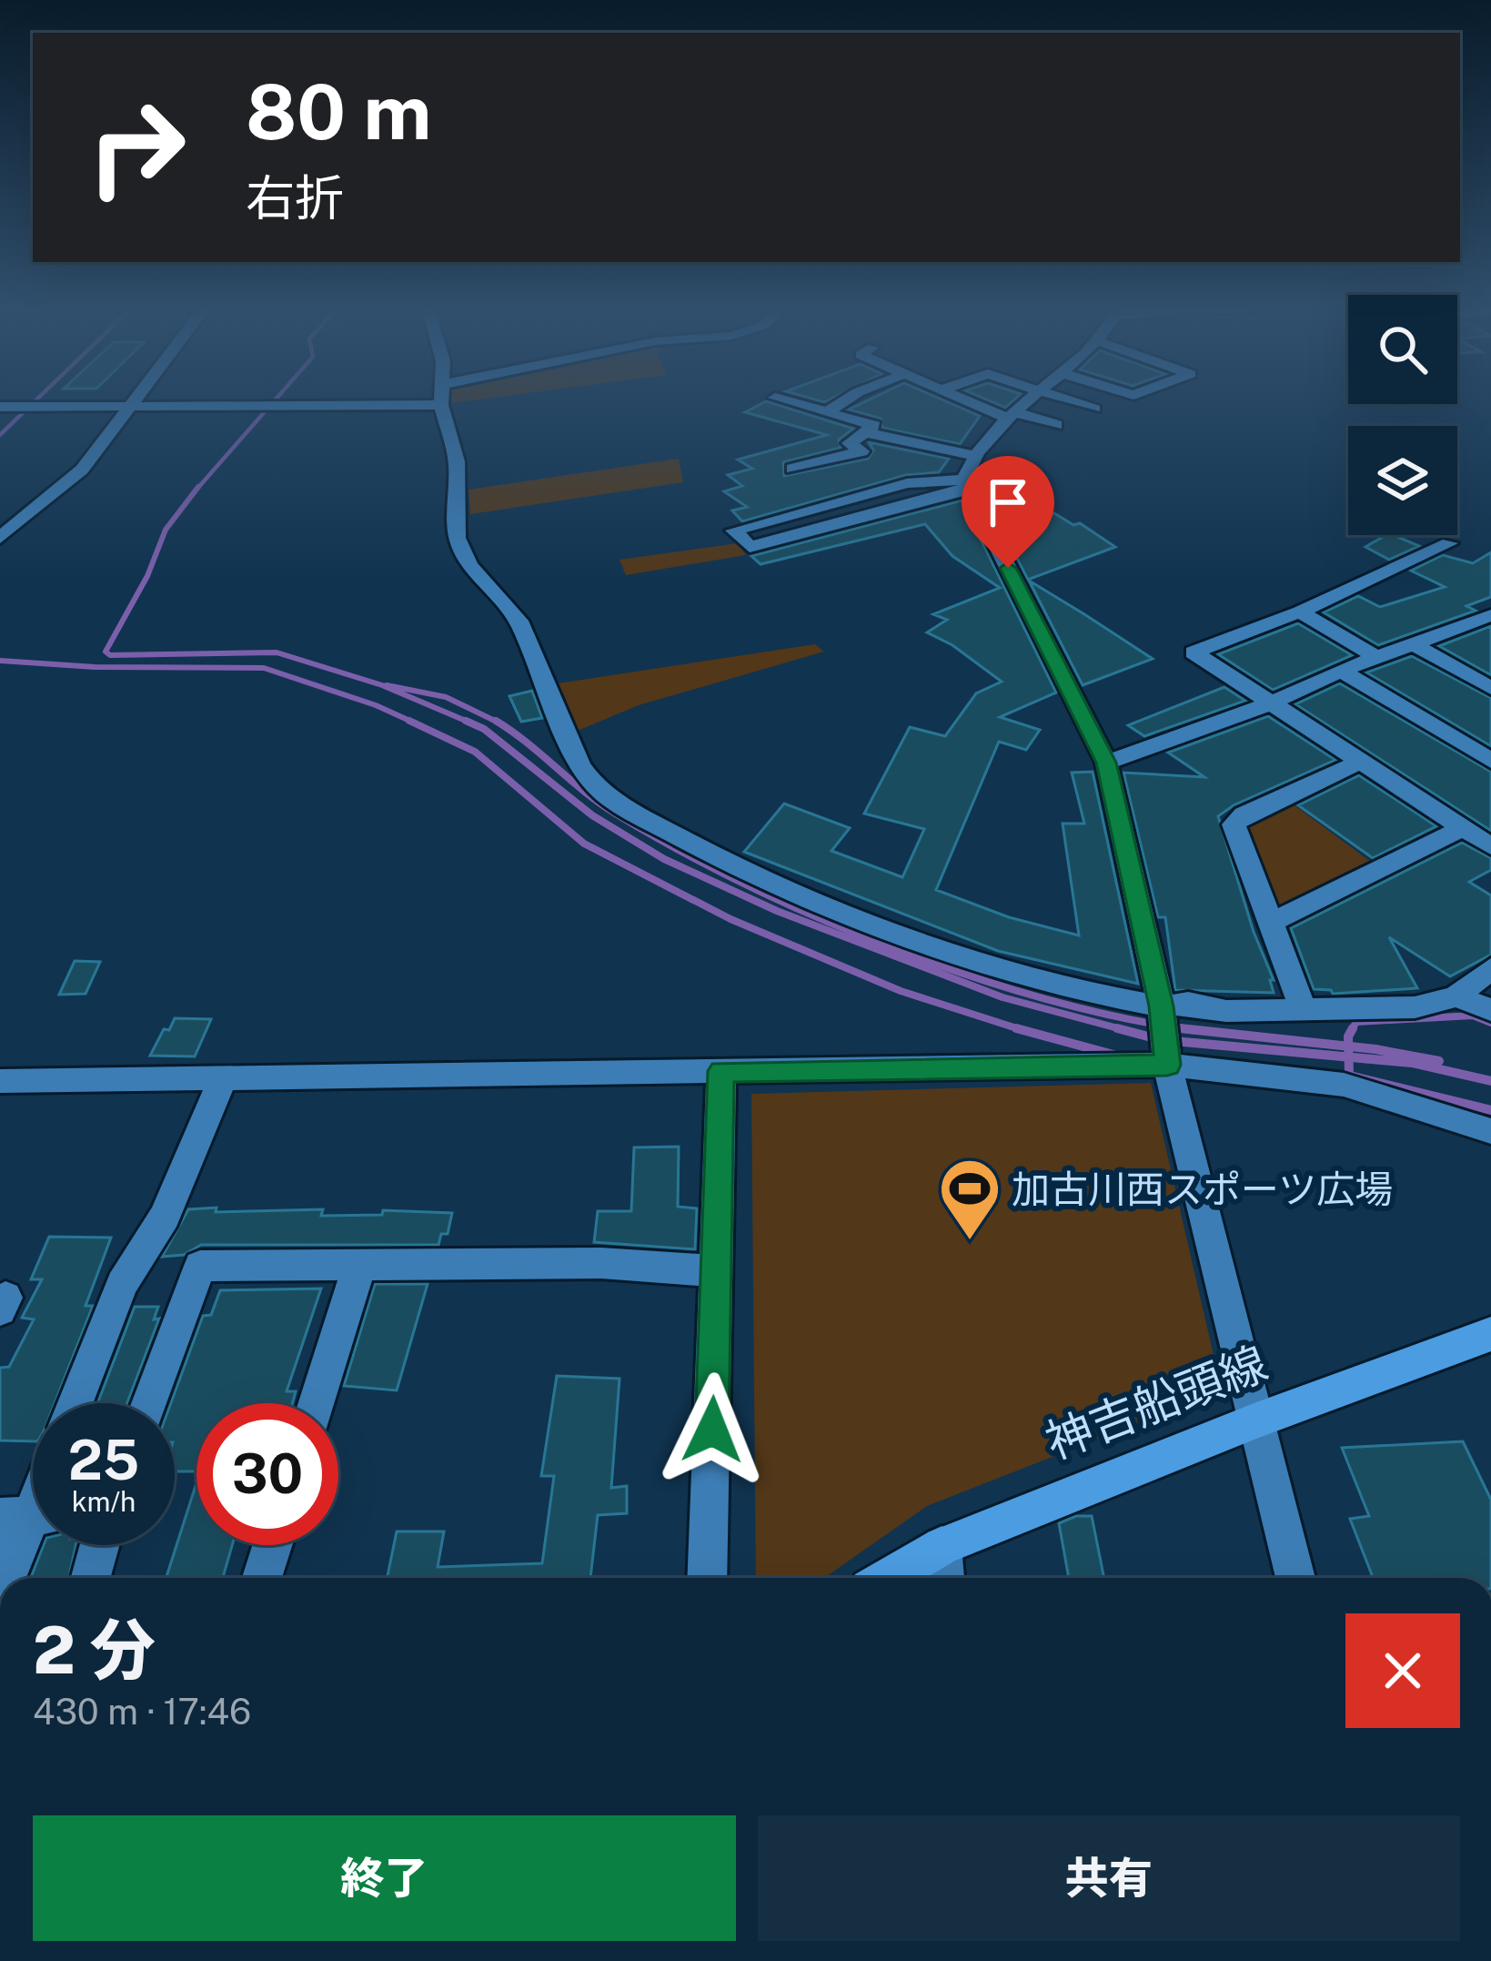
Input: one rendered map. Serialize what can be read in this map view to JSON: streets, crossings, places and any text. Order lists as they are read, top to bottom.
{
  "streets": {
    "main road": ["神吉船頭線"]
  },
  "places": {
    "sports": ["加古川西スポーツ広場"]
  },
  "page": {
    "turn": ["80 m", "右折"],
    "speed": "25 km/h",
    "limit": "30",
    "heading": ["2 分", "430 m · 17:46"],
    "buttons": ["終了", "共有"]
  }
}
